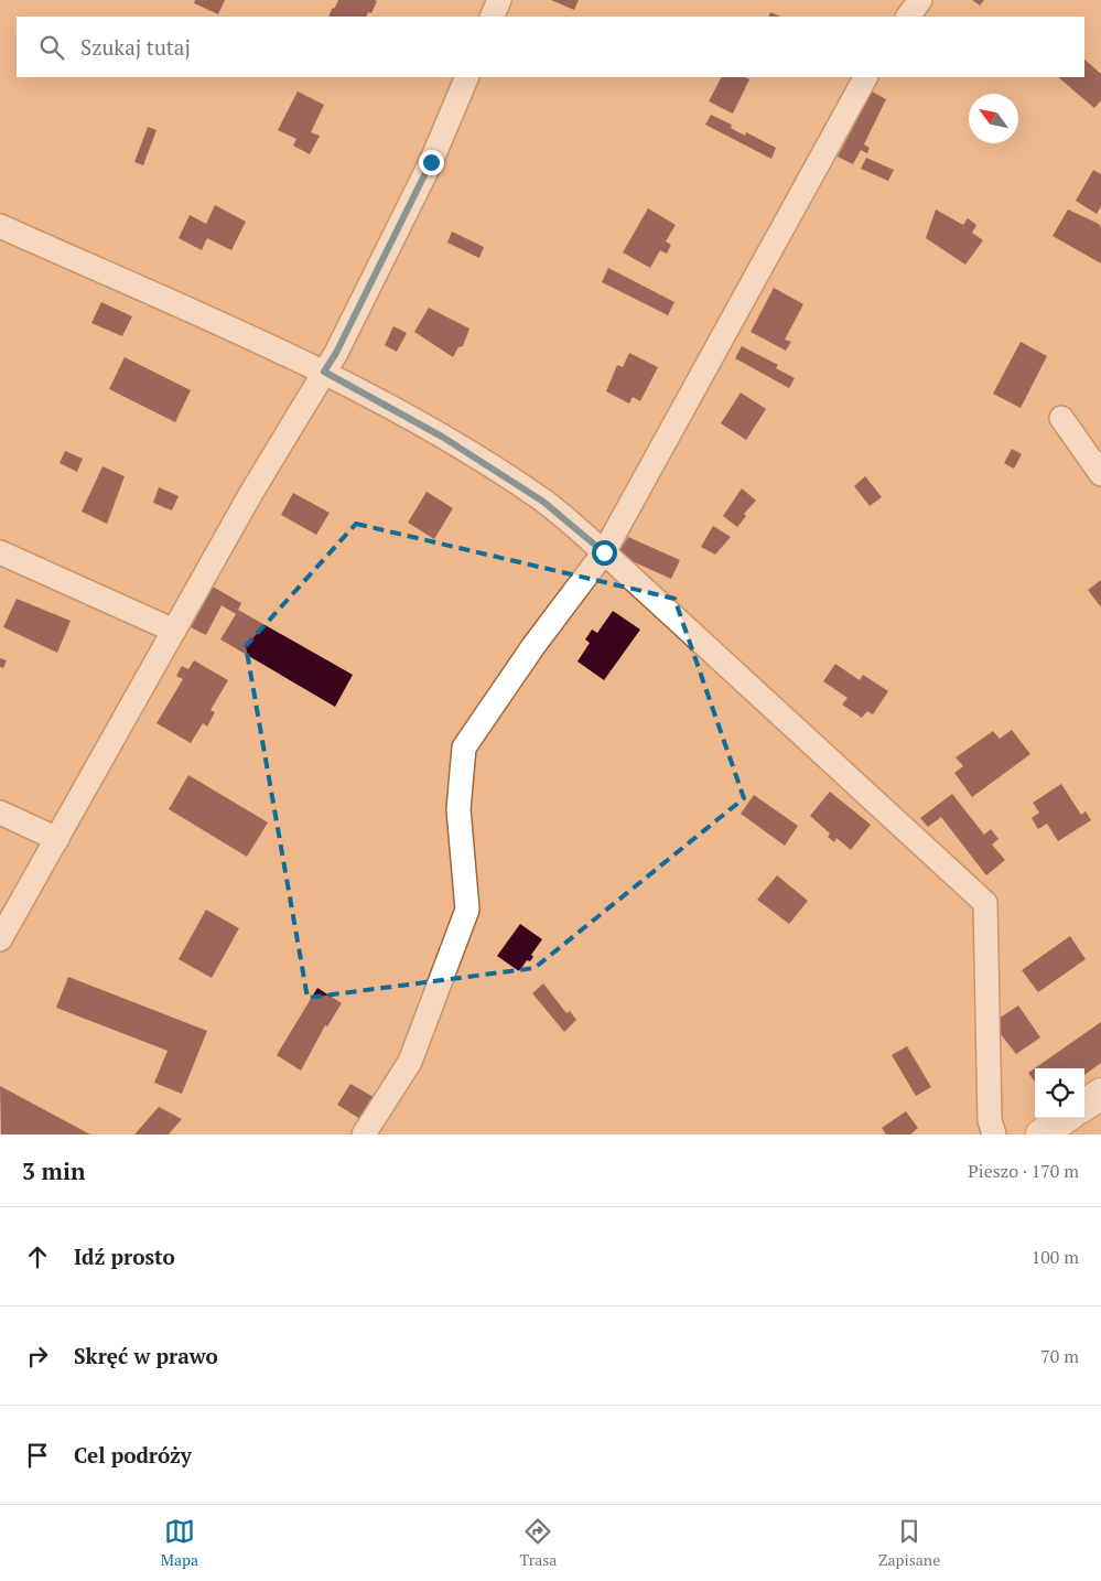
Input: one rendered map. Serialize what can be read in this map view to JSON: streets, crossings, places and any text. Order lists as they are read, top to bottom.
{
  "north": "top left",
  "page": {
    "search": "Szukaj tutaj",
    "heading": ["3 min", "Pieszo · 170 m"],
    "list": [
      ["Idź prosto", "100 m"],
      ["Skręć w prawo", "70 m"],
      "Cel podróży"
    ],
    "nav": ["Mapa", "Trasa", "Zapisane"]
  }
}
